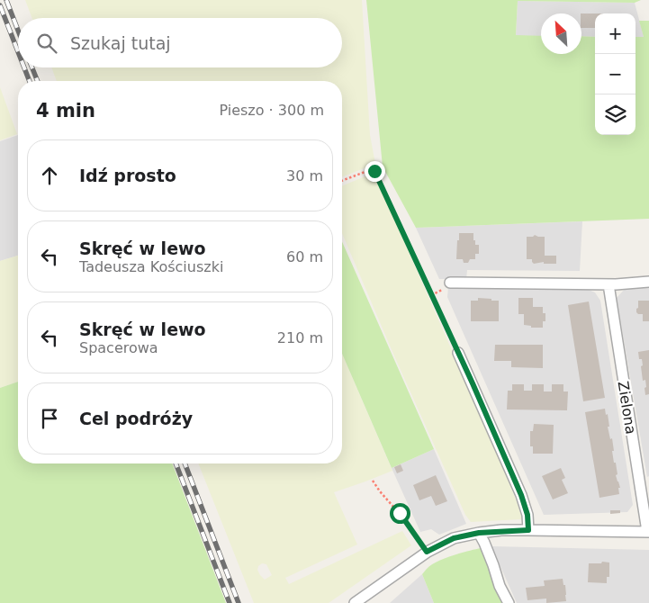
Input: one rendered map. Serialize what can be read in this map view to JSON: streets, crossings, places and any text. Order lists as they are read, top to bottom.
{
  "streets": {
    "street": ["Zielona"]
  },
  "north": "top left",
  "page": {
    "map_buttons": ["+", "−"],
    "search": "Szukaj tutaj",
    "heading": ["4 min", "Pieszo · 300 m"],
    "list": [
      ["Idź prosto", "30 m"],
      ["Skręć w lewo", "Tadeusza Kościuszki", "60 m"],
      ["Skręć w lewo", "Spacerowa", "210 m"],
      "Cel podróży"
    ]
  }
}
